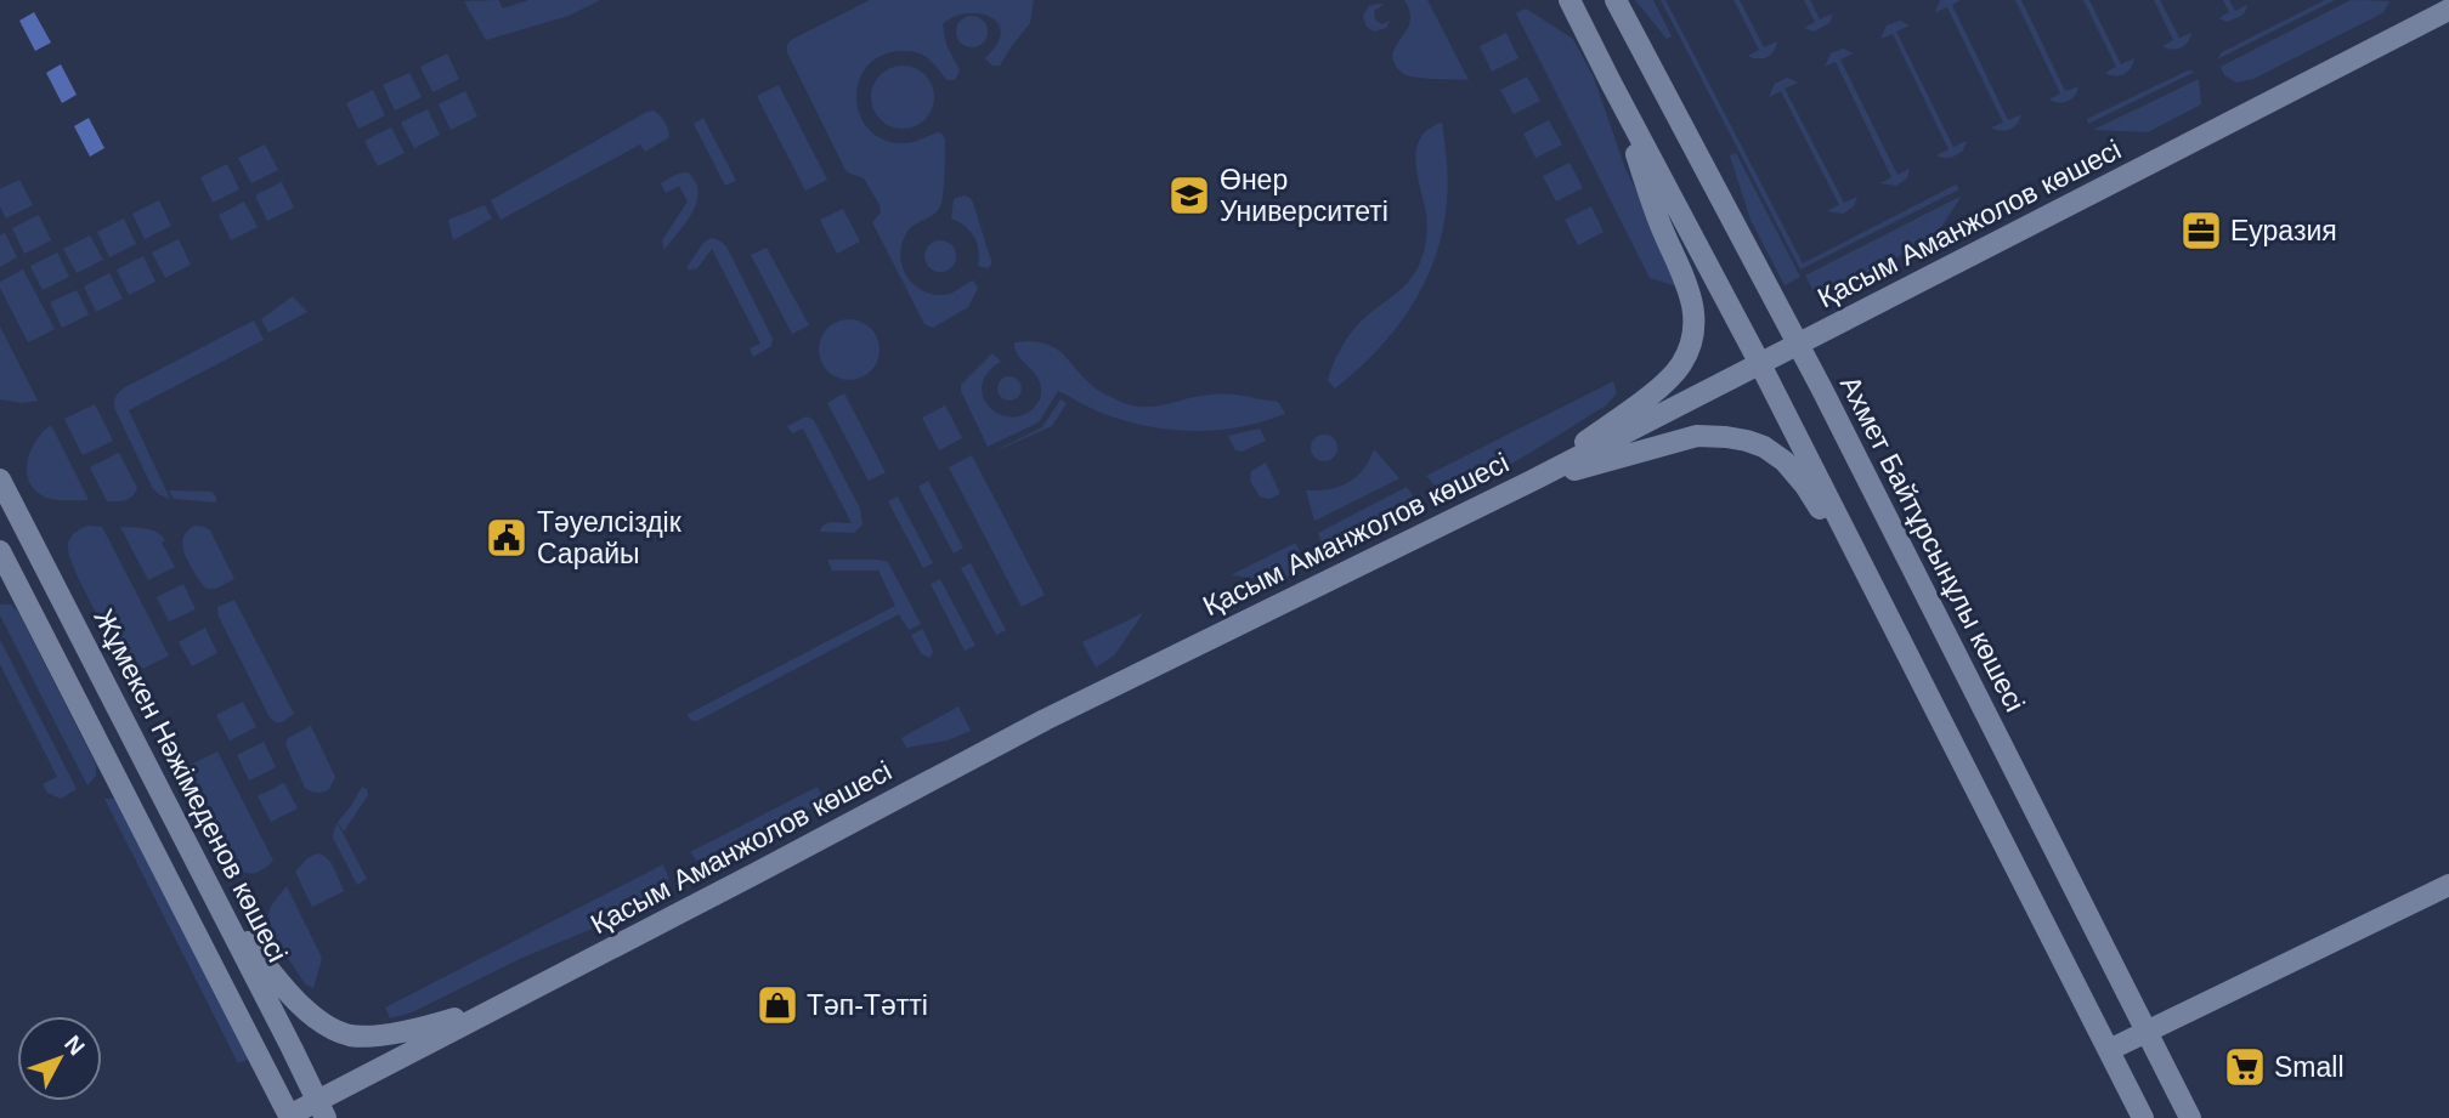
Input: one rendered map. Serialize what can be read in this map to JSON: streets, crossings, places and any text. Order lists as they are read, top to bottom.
{
  "streets": {
    "street": ["Қасым Аманжолов көшесі", "Ахмет Байтұрсынұлы көшесі", "Жұмекен Нәжімеденов көшесі"]
  },
  "crossings": [
    ["Қасым Аманжолов көшесі", "Ахмет Байтұрсынұлы көшесі"],
    ["Қасым Аманжолов көшесі", "Жұмекен Нәжімеденов көшесі"]
  ],
  "places": {
    "school or university": ["Өнер Университеті"],
    "office": ["Еуразия"],
    "public building": ["Тәуелсіздік Сарайы"],
    "shop": ["Тәп-Тәтті"],
    "supermarket": ["Small"]
  },
  "north": "top right"
}
